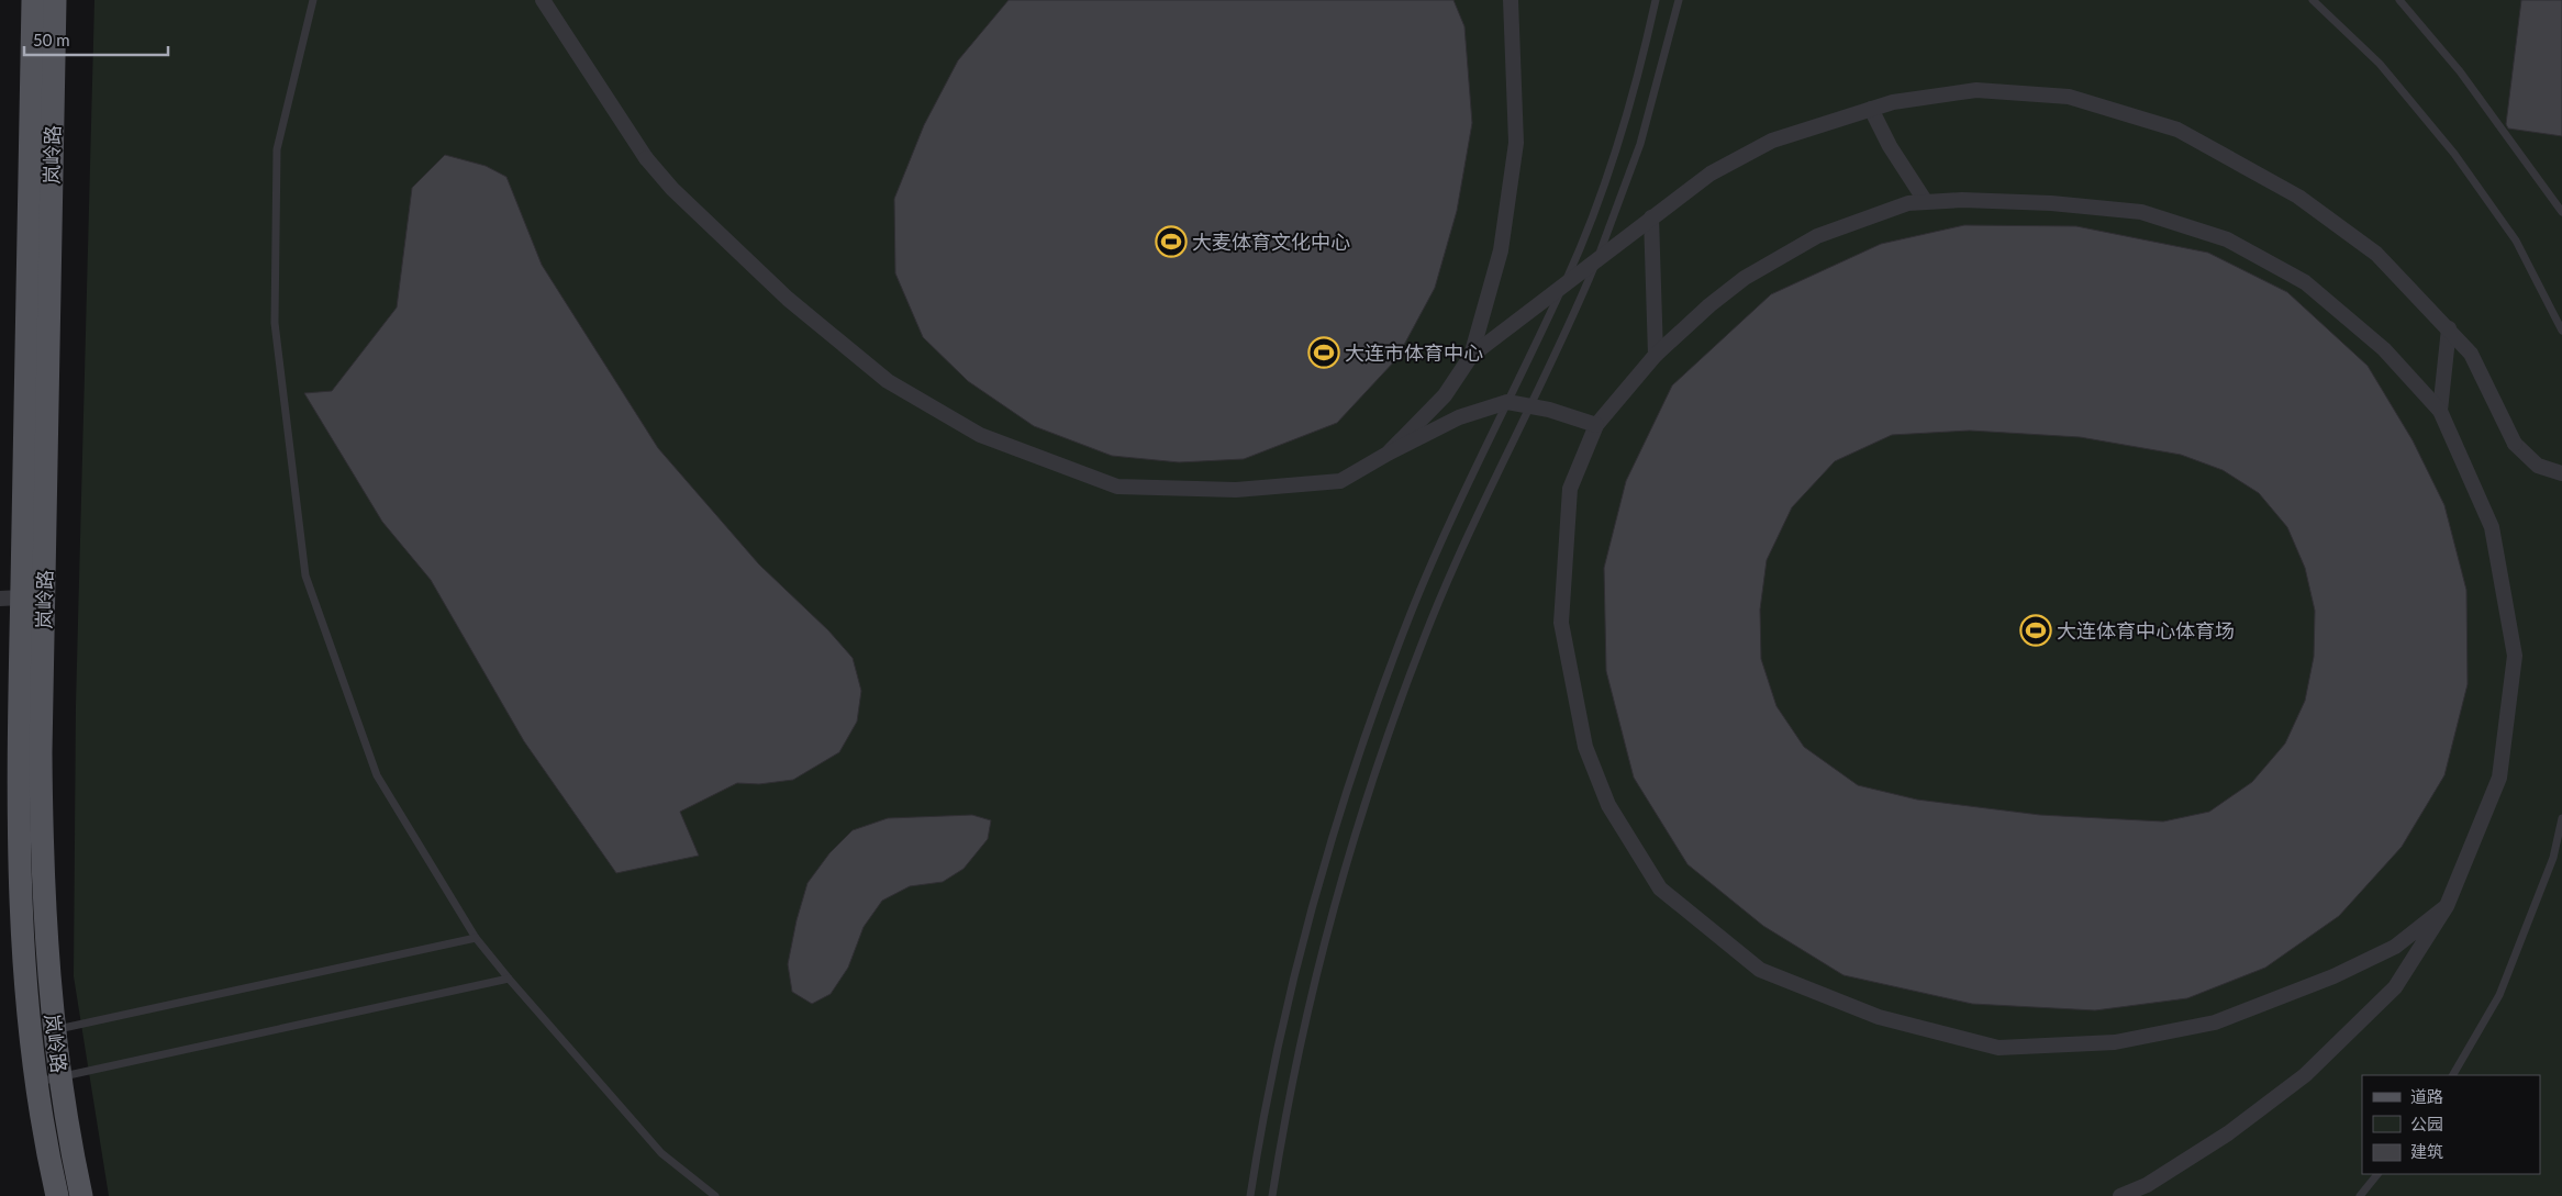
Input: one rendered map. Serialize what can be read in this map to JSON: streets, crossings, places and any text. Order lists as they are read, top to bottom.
{
  "streets": {
    "main road": ["岚岭路"]
  },
  "places": {
    "sports": ["大麦体育文化中心", "大连市体育中心", "大连体育中心体育场"]
  },
  "legend": ["道路", "公园", "建筑"],
  "scale_bar": "50 m"
}
